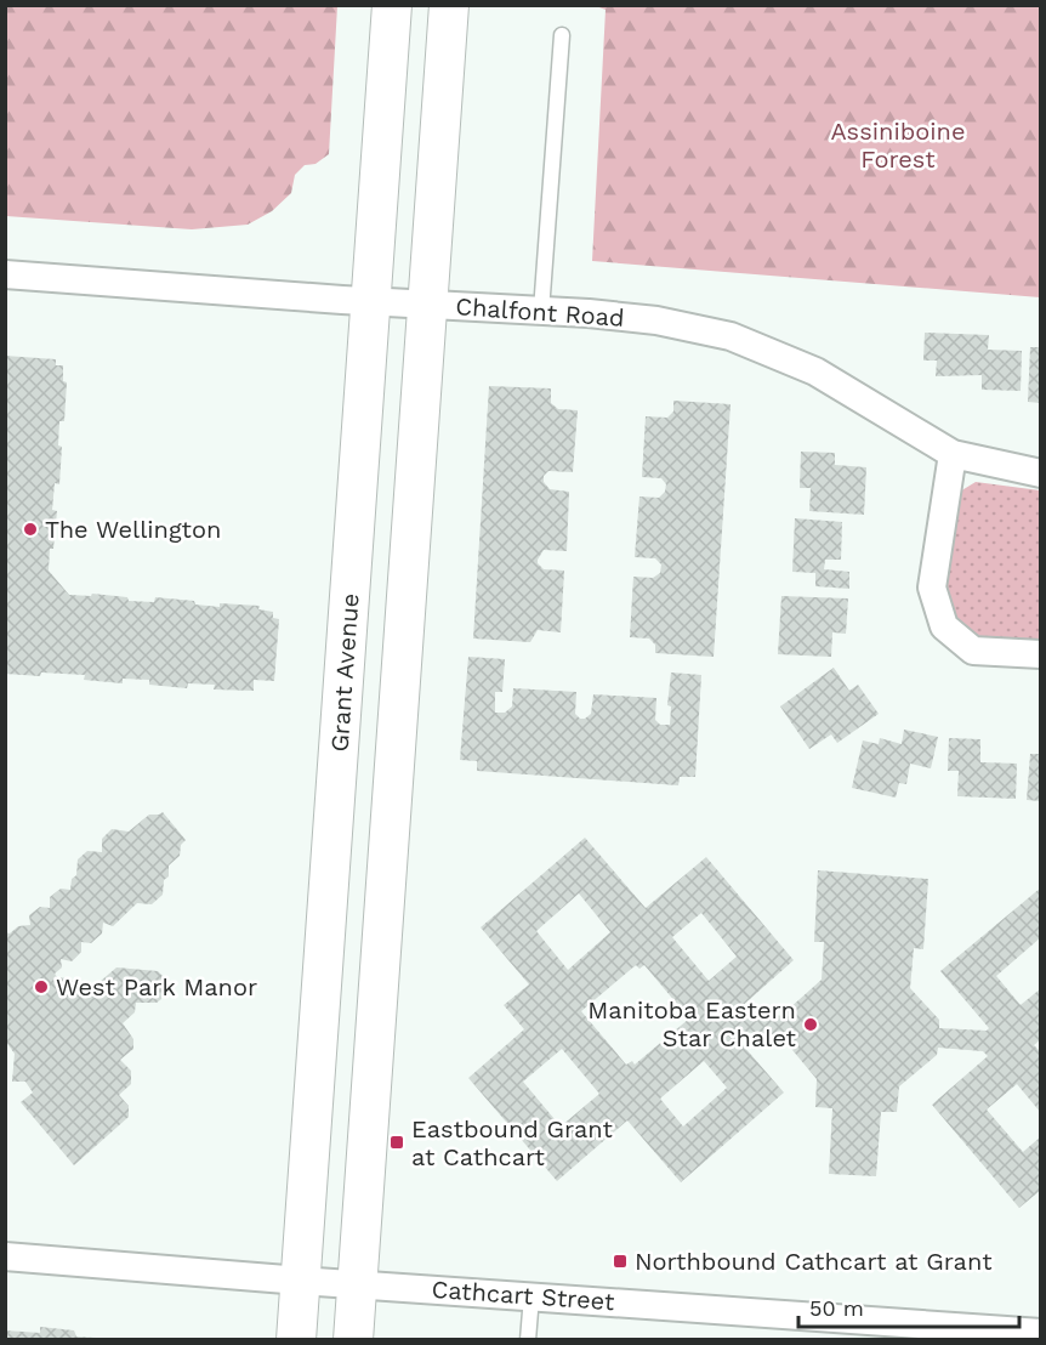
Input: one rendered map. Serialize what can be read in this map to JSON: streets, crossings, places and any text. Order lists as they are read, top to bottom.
{
  "streets": {
    "main road": ["Grant Avenue"],
    "street": ["Chalfont Road", "Cathcart Street"]
  },
  "crossings": [
    ["Chalfont Road", "Grant Avenue"],
    ["Grant Avenue", "Cathcart Street"]
  ],
  "parks": ["Assiniboine Forest"],
  "places": {
    "other": ["The Wellington", "West Park Manor", "Manitoba Eastern Star Chalet"],
    "transit": ["Eastbound Grant at Cathcart", "Northbound Cathcart at Grant"]
  },
  "scale_bar": "50 m"
}
